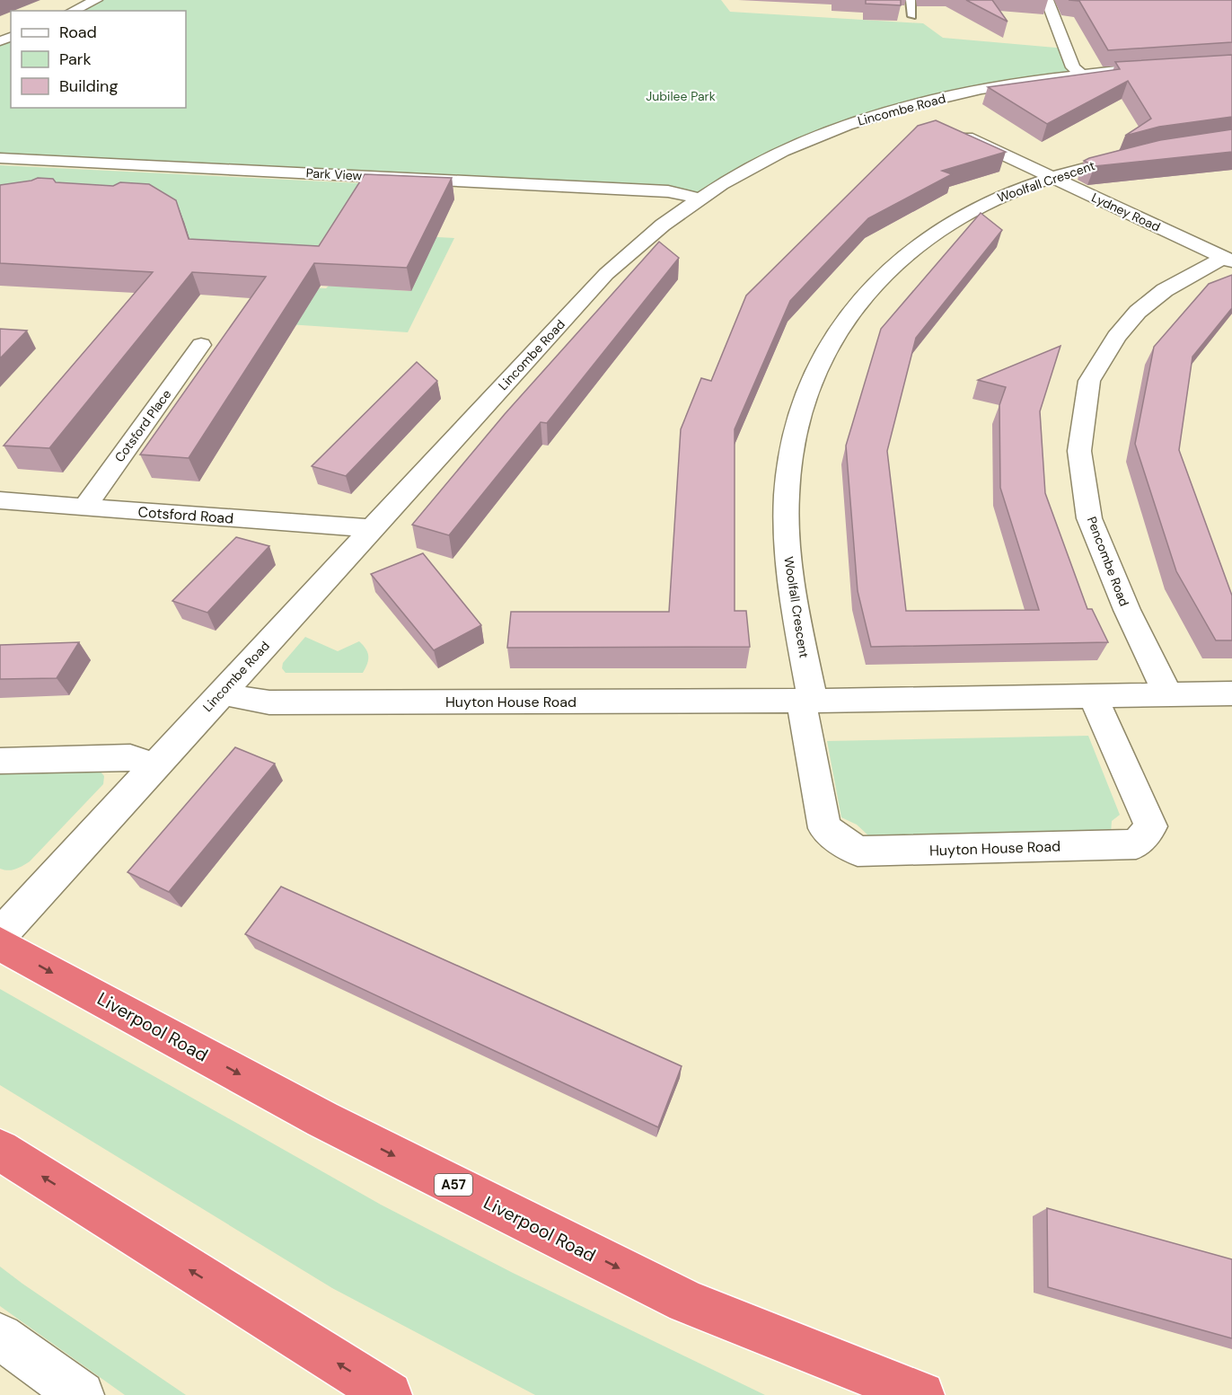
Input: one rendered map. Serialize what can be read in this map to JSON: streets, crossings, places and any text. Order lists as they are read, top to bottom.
{
  "streets": {
    "highway": ["Liverpool Road", "A57"],
    "street": [
      "Lincombe Road",
      "Park View",
      "Woolfall Crescent",
      "Lydney Road",
      "Cotsford Place",
      "Cotsford Road",
      "Pencombe Road",
      "Huyton House Road"
    ]
  },
  "crossings": [
    ["Lincombe Road", "Park View"],
    ["Lincombe Road", "Cotsford Road"],
    ["Lincombe Road", "Huyton House Road"],
    ["Woolfall Crescent", "Lydney Road"],
    ["Woolfall Crescent", "Huyton House Road"],
    ["Lydney Road", "Pencombe Road"],
    ["Cotsford Place", "Cotsford Road"],
    ["Pencombe Road", "Huyton House Road"]
  ],
  "parks": ["Jubilee Park"],
  "legend": ["Road", "Park", "Building"]
}
